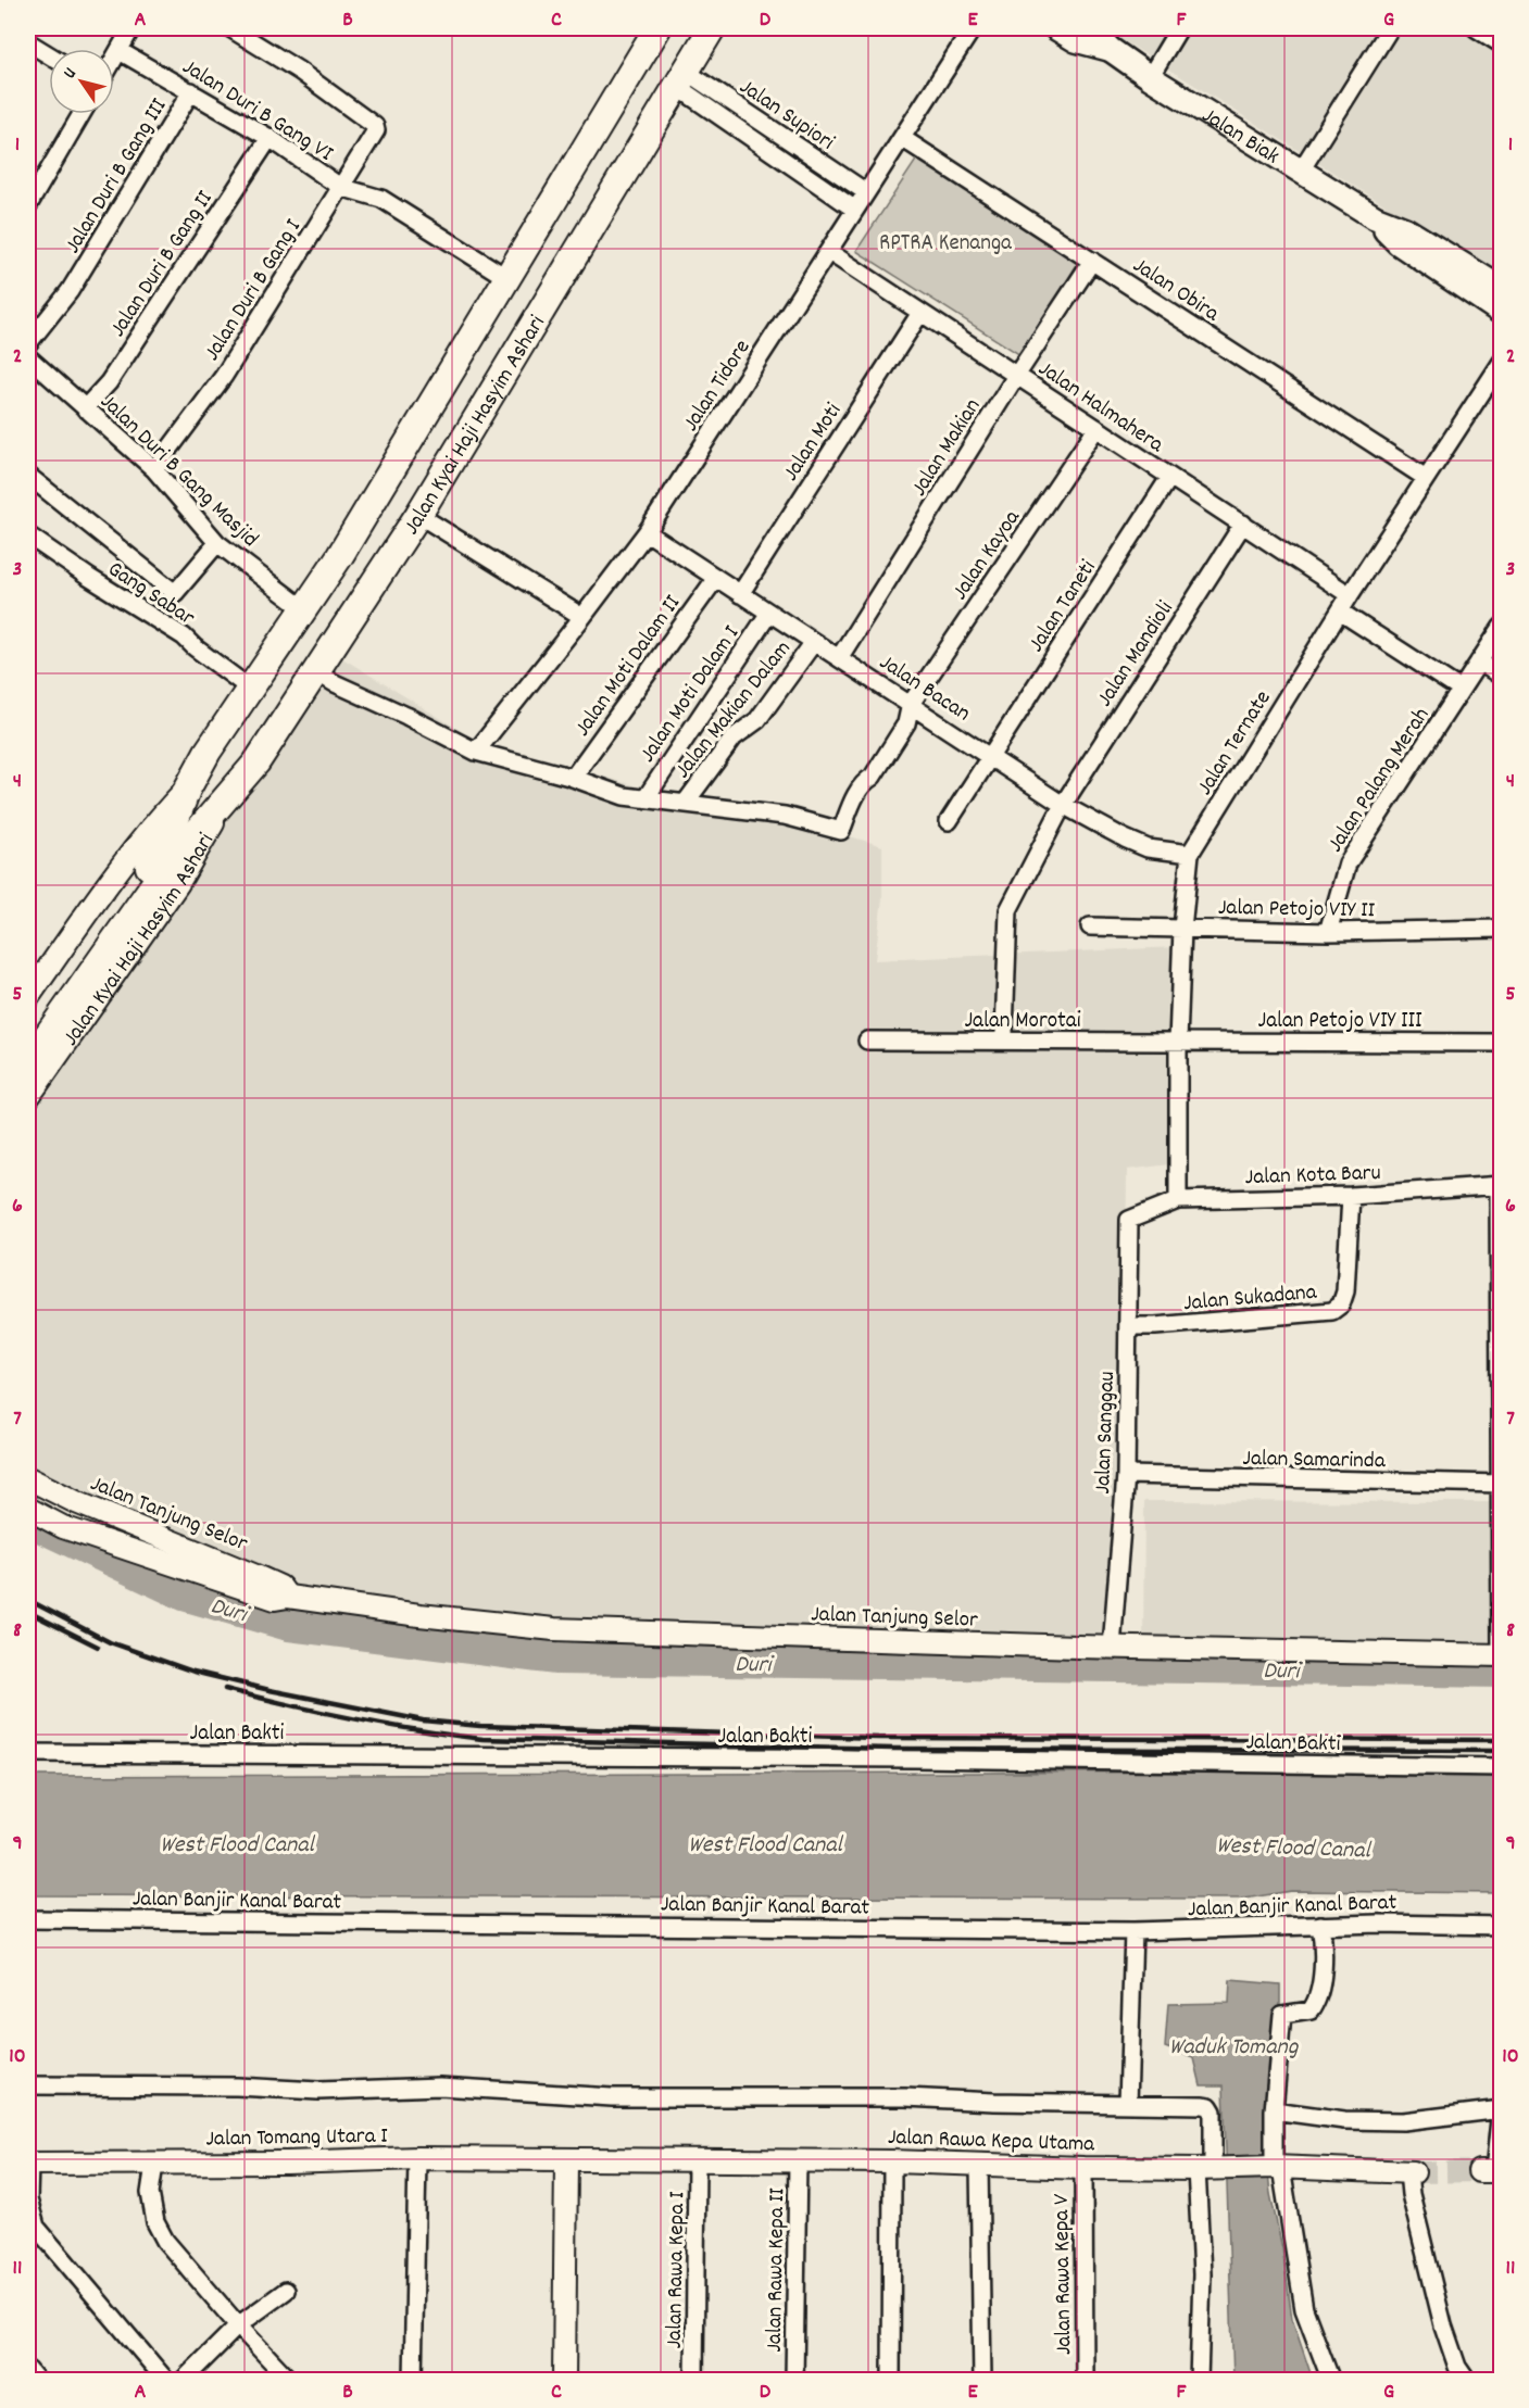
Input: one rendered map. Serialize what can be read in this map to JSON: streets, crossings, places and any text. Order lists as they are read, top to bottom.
{
  "streets": {
    "main road": ["Jalan Biak", "Jalan Kyai Haji Hasyim Ashari"],
    "street": [
      "Jalan Duri B Gang VI",
      "Jalan Supiori",
      "Jalan Duri B Gang III",
      "Jalan Duri B Gang II",
      "Jalan Obira",
      "Jalan Duri B Gang I",
      "Jalan Tidore",
      "Jalan Halmahera",
      "Jalan Moti",
      "Jalan Makian",
      "Jalan Duri B Gang Masjid",
      "Jalan Kayoa",
      "Gang Sabar",
      "Jalan Taneti",
      "Jalan Mandioli",
      "Jalan Moti Dalam II",
      "Jalan Bacan",
      "Jalan Moti Dalam I",
      "Jalan Makian Dalam",
      "Jalan Ternate",
      "Jalan Palang Merah",
      "Jalan Petojo VIY II",
      "Jalan Morotai",
      "Jalan Petojo VIY III",
      "Jalan Kota Baru",
      "Jalan Sukadana",
      "Jalan Sanggau",
      "Jalan Samarinda",
      "Jalan Tanjung Selor",
      "Jalan Bakti",
      "Jalan Banjir Kanal Barat",
      "Jalan Tomang Utara I",
      "Jalan Rawa Kepa Utama",
      "Jalan Rawa Kepa I",
      "Jalan Rawa Kepa II",
      "Jalan Rawa Kepa V"
    ]
  },
  "crossings": [
    ["Jalan Duri B Gang VI", "Jalan Duri B Gang III"],
    ["Jalan Duri B Gang VI", "Jalan Duri B Gang II"],
    ["Jalan Duri B Gang VI", "Jalan Duri B Gang I"],
    ["Jalan Duri B Gang VI", "Jalan Kyai Haji Hasyim Ashari"],
    ["Jalan Supiori", "Jalan Tidore"],
    ["Jalan Supiori", "Jalan Kyai Haji Hasyim Ashari"],
    ["Jalan Duri B Gang II", "Jalan Duri B Gang Masjid"],
    ["Jalan Obira", "Jalan Tidore"],
    ["Jalan Obira", "Jalan Makian"],
    ["Jalan Obira", "Jalan Ternate"],
    ["Jalan Duri B Gang I", "Jalan Duri B Gang Masjid"],
    ["Jalan Tidore", "Jalan Halmahera"],
    ["Jalan Tidore", "Jalan Bacan"],
    ["Jalan Halmahera", "Jalan Moti"],
    ["Jalan Halmahera", "Jalan Makian"],
    ["Jalan Halmahera", "Jalan Kayoa"],
    ["Jalan Halmahera", "Jalan Taneti"],
    ["Jalan Halmahera", "Jalan Mandioli"],
    ["Jalan Halmahera", "Jalan Ternate"],
    ["Jalan Kyai Haji Hasyim Ashari", "Jalan Duri B Gang Masjid"],
    ["Jalan Kyai Haji Hasyim Ashari", "Gang Sabar"],
    ["Jalan Moti", "Jalan Bacan"],
    ["Jalan Makian", "Jalan Bacan"],
    ["Jalan Kayoa", "Jalan Bacan"],
    ["Jalan Kayoa", "Jalan Makian Dalam"],
    ["Jalan Taneti", "Jalan Bacan"],
    ["Jalan Mandioli", "Jalan Bacan"],
    ["Jalan Moti Dalam II", "Jalan Bacan"],
    ["Jalan Bacan", "Jalan Moti Dalam I"],
    ["Jalan Bacan", "Jalan Makian Dalam"],
    ["Jalan Bacan", "Jalan Ternate"],
    ["Jalan Ternate", "Jalan Petojo VIY II"],
    ["Jalan Ternate", "Jalan Morotai"],
    ["Jalan Ternate", "Jalan Petojo VIY III"],
    ["Jalan Ternate", "Jalan Kota Baru"],
    ["Jalan Palang Merah", "Jalan Petojo VIY II"],
    ["Jalan Morotai", "Jalan Petojo VIY III"],
    ["Jalan Kota Baru", "Jalan Sukadana"],
    ["Jalan Kota Baru", "Jalan Sanggau"],
    ["Jalan Sukadana", "Jalan Sanggau"],
    ["Jalan Sanggau", "Jalan Samarinda"],
    ["Jalan Sanggau", "Jalan Tanjung Selor"],
    ["Jalan Tomang Utara I", "Jalan Rawa Kepa Utama"],
    ["Jalan Rawa Kepa Utama", "Jalan Rawa Kepa I"],
    ["Jalan Rawa Kepa Utama", "Jalan Rawa Kepa II"],
    ["Jalan Rawa Kepa Utama", "Jalan Rawa Kepa V"]
  ],
  "water": ["Duri", "West Flood Canal", "Waduk Tomang"],
  "parks": ["RPTRA Kenanga"],
  "north": "top left",
  "grid": {
    "columns": [
      "A",
      "B",
      "C",
      "D",
      "E",
      "F",
      "G"
    ],
    "rows": [
      "1",
      "2",
      "3",
      "4",
      "5",
      "6",
      "7",
      "8",
      "9",
      "10",
      "11"
    ]
  }
}
